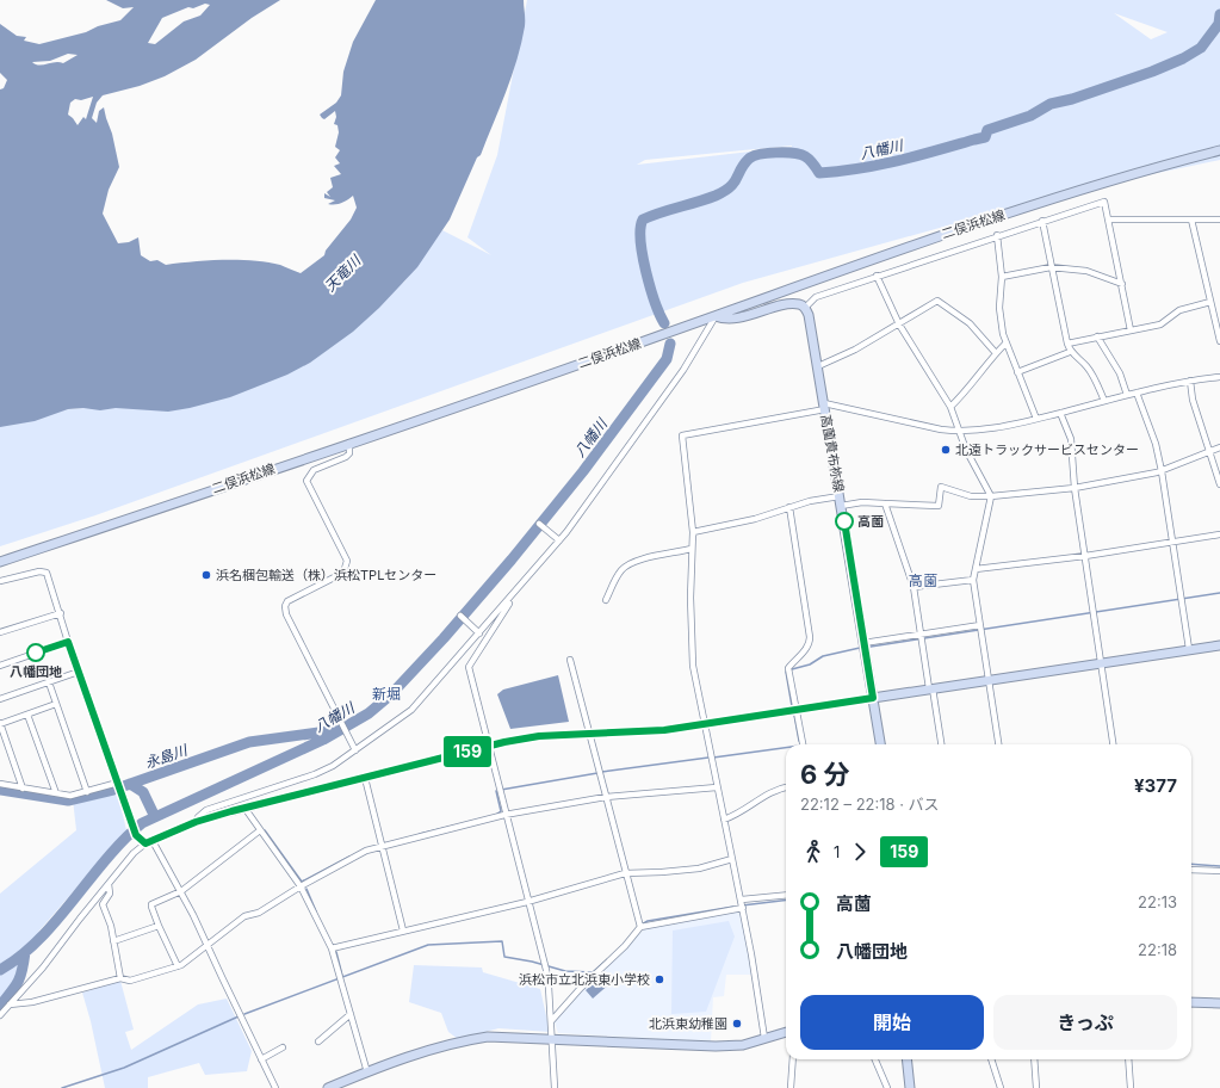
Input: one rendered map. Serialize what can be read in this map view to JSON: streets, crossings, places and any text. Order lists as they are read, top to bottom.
{
  "streets": {
    "main road": ["二俣浜松線", "高薗貴布祢線"]
  },
  "districts": ["高薗", "新堀"],
  "water": ["八幡川", "天竜川", "永島川"],
  "places": [
    "北遠トラックサービスセンター",
    "高薗",
    "浜名梱包輸送（株）浜松TPLセンター",
    "八幡団地",
    "浜松市立北浜東小学校",
    "北浜東幼稚園"
  ],
  "lines": ["bus line 159"],
  "page": {
    "on_map": "159",
    "heading": ["6 分", "22:12 – 22:18 · バス", "¥377"],
    "legs": ["1", "159"],
    "list": [
      {
        "name": "高薗",
        "value": "22:13"
      },
      {
        "name": "八幡団地",
        "value": "22:18"
      }
    ],
    "buttons": ["開始", "きっぷ"]
  }
}
